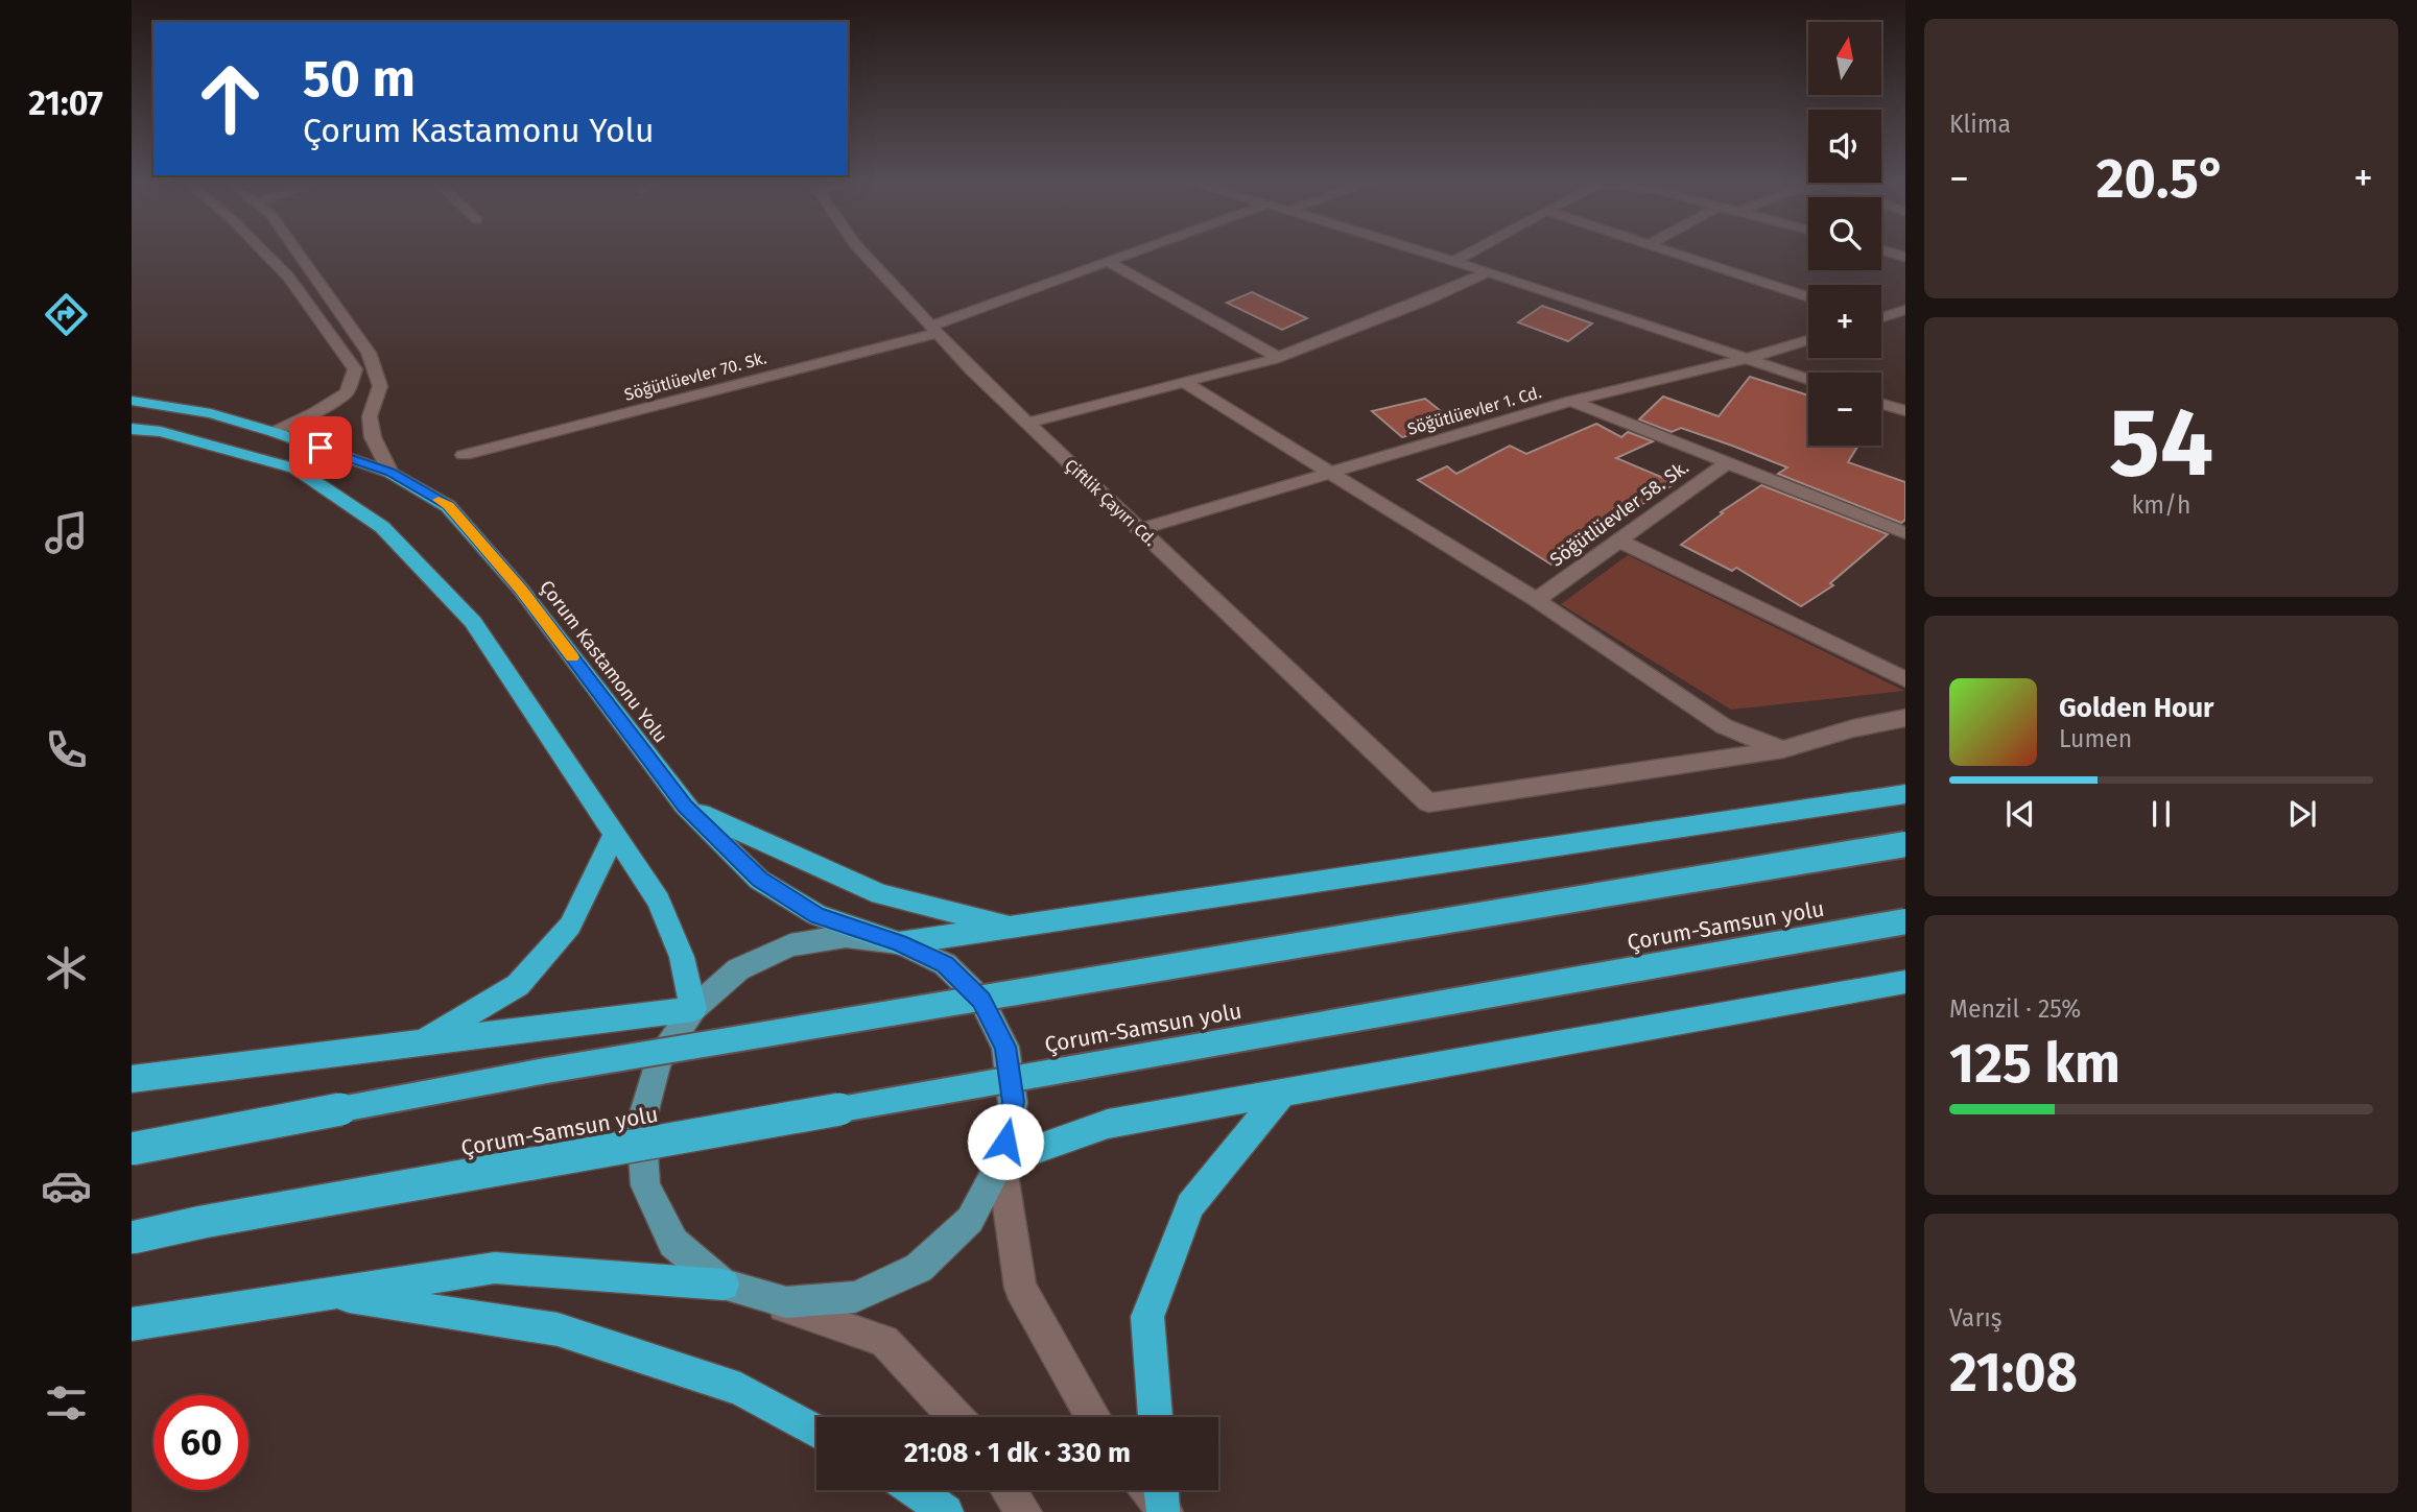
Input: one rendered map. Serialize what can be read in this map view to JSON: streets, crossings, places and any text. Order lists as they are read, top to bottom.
{
  "streets": {
    "highway": ["Çorum Kastamonu Yolu", "Çorum-Samsun yolu"],
    "street": [
      "Söğütlüevler 70. Sk.",
      "Söğütlüevler 1. Cd.",
      "Çiftlik Çayırı Cd.",
      "Söğütlüevler 58. Sk."
    ]
  },
  "crossings": [
    ["Söğütlüevler 70. Sk.", "Çiftlik Çayırı Cd."],
    ["Söğütlüevler 1. Cd.", "Çiftlik Çayırı Cd."]
  ],
  "north": "top",
  "page": {
    "tabs": "21:07",
    "tile": [
      "Klima",
      ["54", "km/h"],
      ["Menzil · 25%", "125 km"],
      ["Varış", "21:08"]
    ],
    "map_buttons": ["+", "−"],
    "turn": ["50 m", "Çorum Kastamonu Yolu"],
    "heat": ["−", "20.5°", "+"],
    "song": ["Golden Hour", "Lumen"],
    "limit": "60",
    "trip": "21:08 · 1 dk · 330 m"
  }
}
